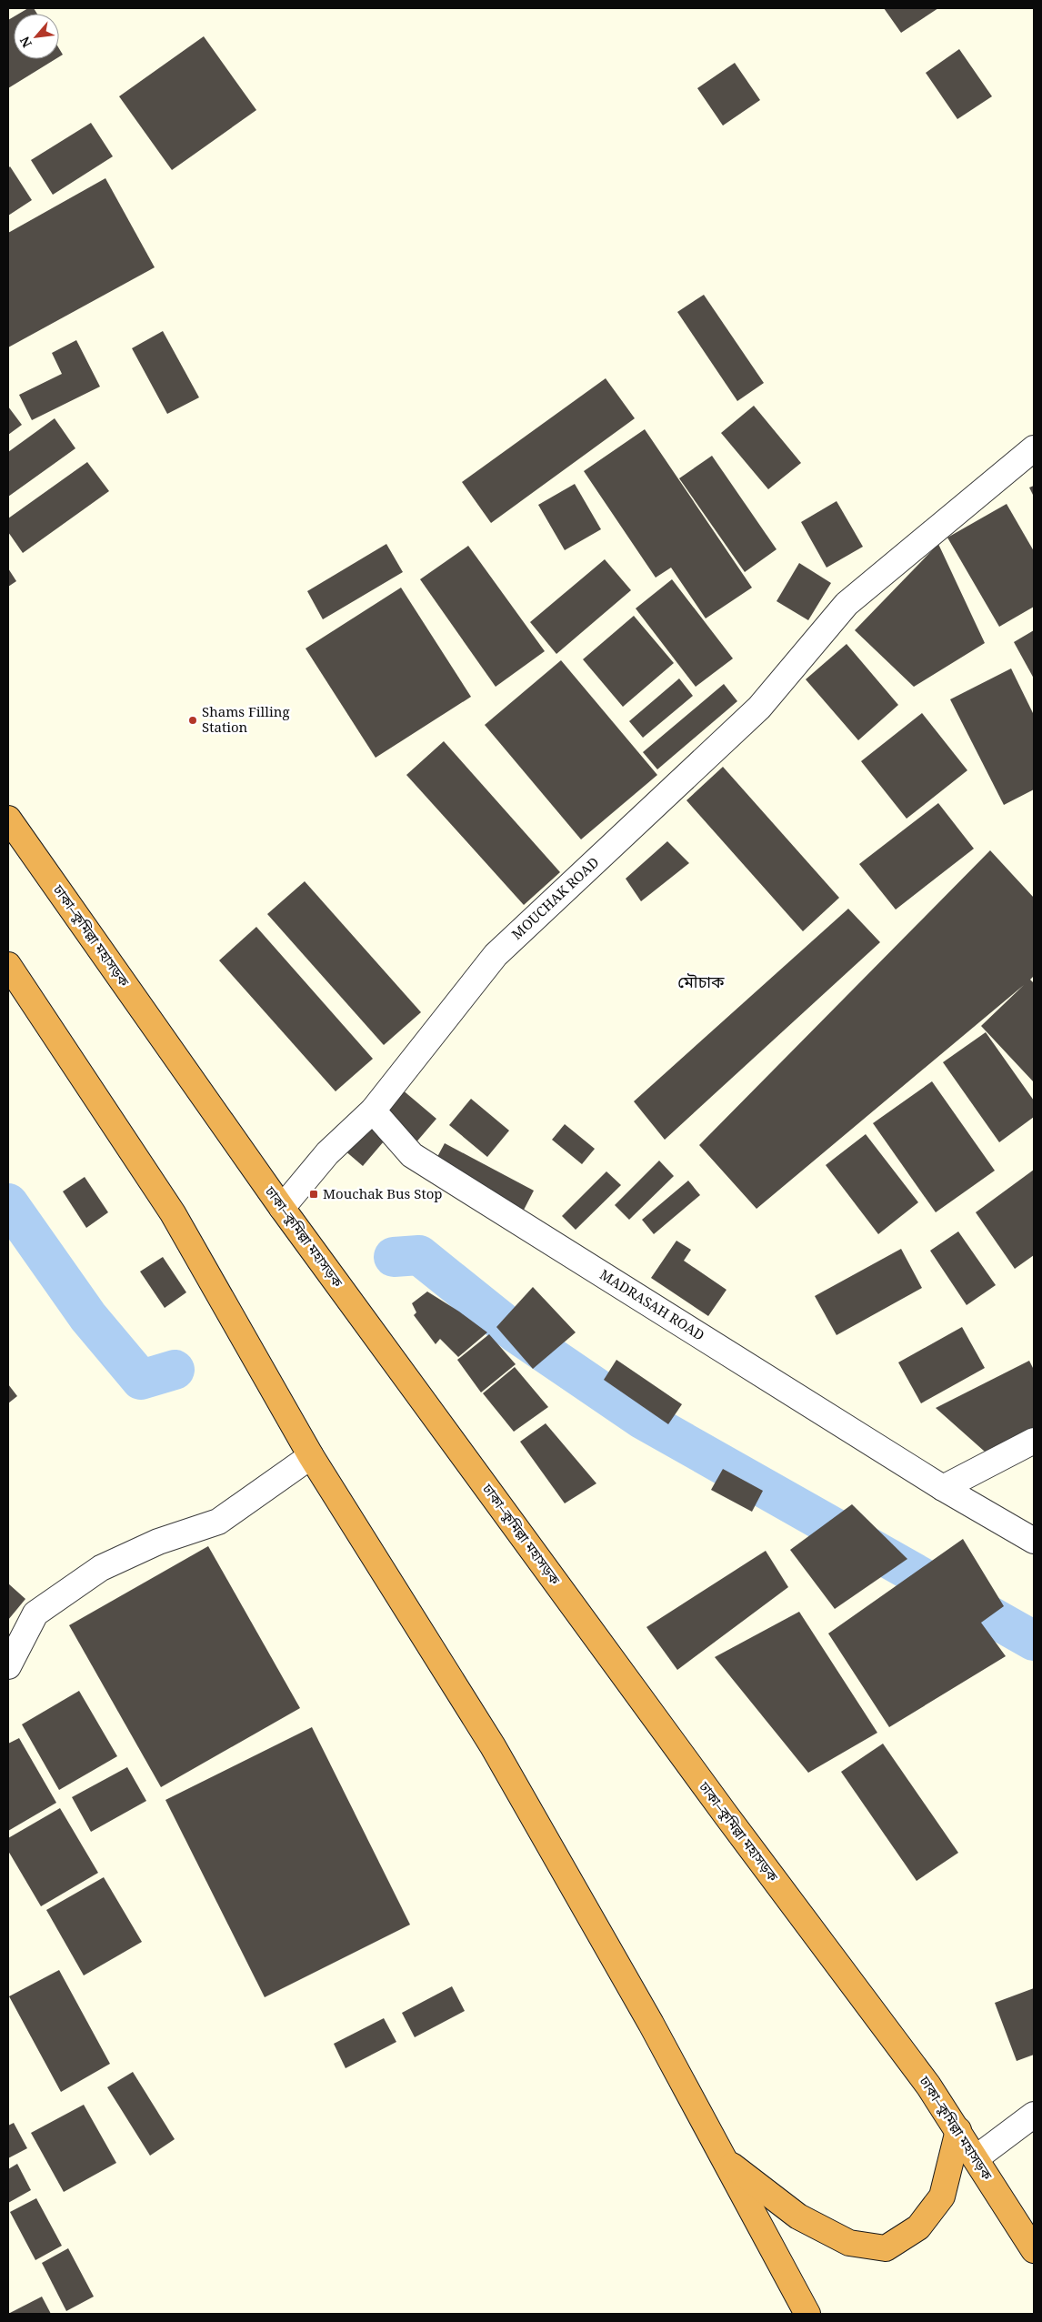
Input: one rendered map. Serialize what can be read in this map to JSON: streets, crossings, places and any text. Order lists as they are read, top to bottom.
{
  "streets": {
    "highway": ["ঢাকা–কুমিল্লা মহাসড়ক"],
    "street": ["MOUCHAK ROAD", "MADRASAH ROAD"]
  },
  "crossings": [
    ["MOUCHAK ROAD", "ঢাকা–কুমিল্লা মহাসড়ক"],
    ["MOUCHAK ROAD", "MADRASAH ROAD"]
  ],
  "districts": ["মৌচাক"],
  "places": {
    "other": ["Shams Filling Station"],
    "transit": ["Mouchak Bus Stop"]
  },
  "north": "bottom left"
}
